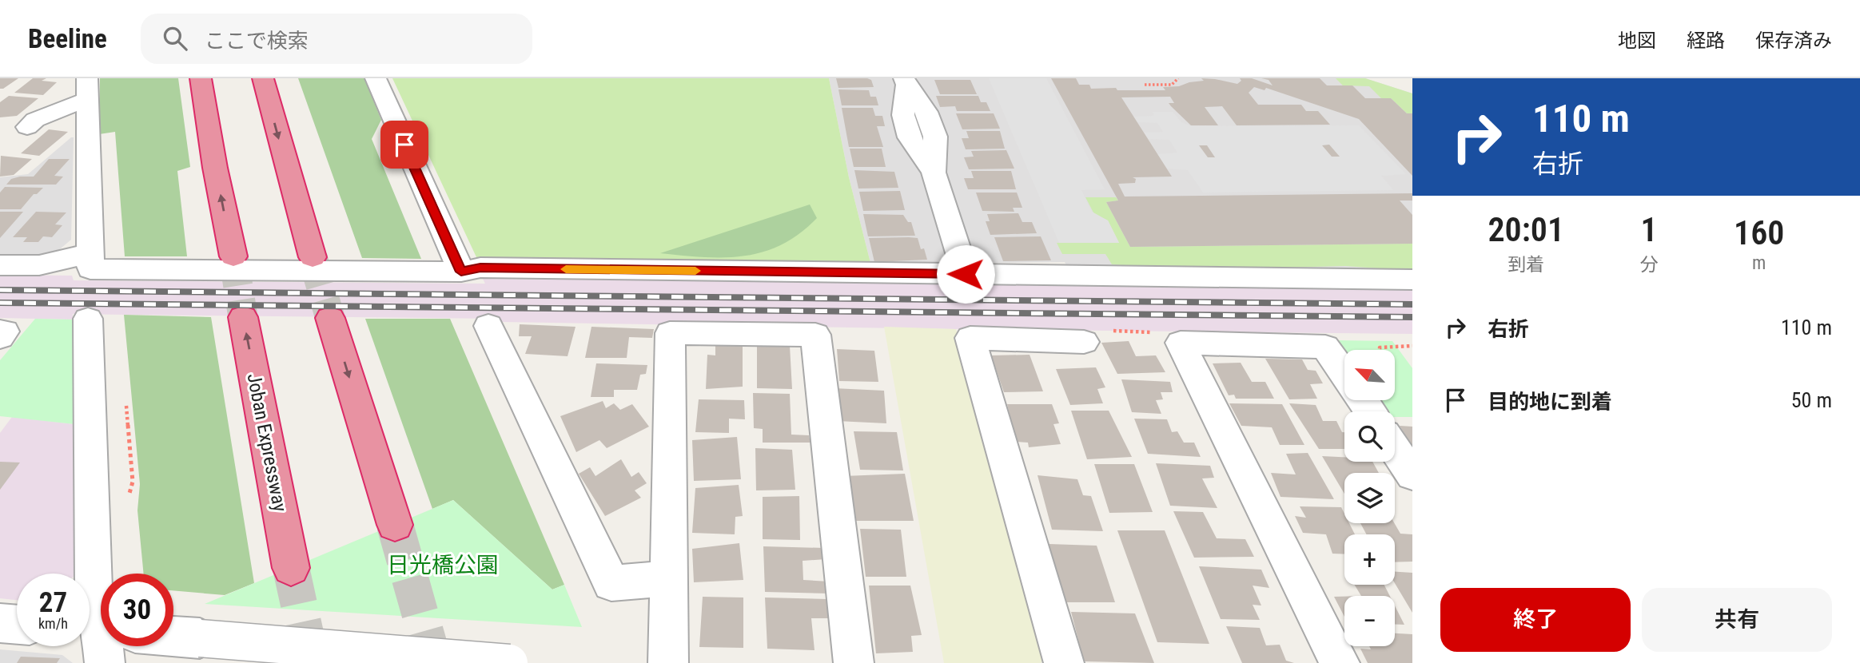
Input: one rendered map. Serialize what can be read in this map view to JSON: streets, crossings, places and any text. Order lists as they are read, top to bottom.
{
  "streets": {
    "highway": ["Joban Expressway"]
  },
  "parks": ["日光橋公園"],
  "north": "top left",
  "page": {
    "header": "Beeline",
    "search": "ここで検索",
    "nav": ["地図", "経路", "保存済み"],
    "turn": ["110 m", "右折"],
    "eta": [
      "20:01",
      "到着",
      "1",
      "分",
      "160",
      "m"
    ],
    "list": [
      {
        "name": "右折",
        "value": "110 m"
      },
      {
        "name": "目的地に到着",
        "value": "50 m"
      }
    ],
    "map_buttons": ["+", "−"],
    "speed": "27 km/h",
    "limit": "30",
    "buttons": ["終了", "共有"]
  }
}
